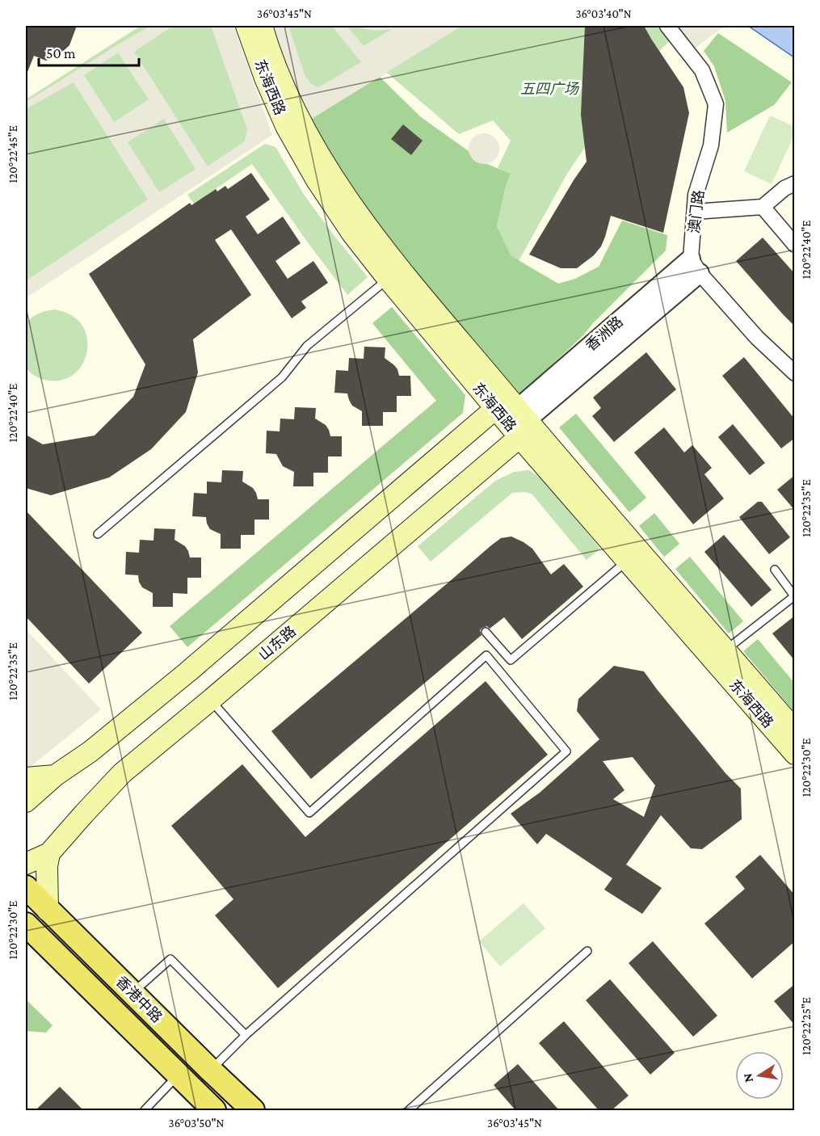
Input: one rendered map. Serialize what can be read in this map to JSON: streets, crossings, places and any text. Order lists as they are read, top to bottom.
{
  "streets": {
    "main road": ["东海西路", "山东路", "香港中路"],
    "street": ["澳门路", "香洲路"]
  },
  "crossings": [
    ["东海西路", "香洲路"],
    ["东海西路", "山东路"],
    ["澳门路", "香洲路"],
    ["香洲路", "山东路"]
  ],
  "parks": ["五四广场"],
  "scale_bar": "50 m",
  "north": "left",
  "coordinates": [
    "36°03'45\"N",
    "36°03'40\"N",
    "120°22'45\"E",
    "120°22'40\"E",
    "120°22'35\"E",
    "120°22'30\"E",
    "120°22'25\"E",
    "36°03'50\"N"
  ]
}
